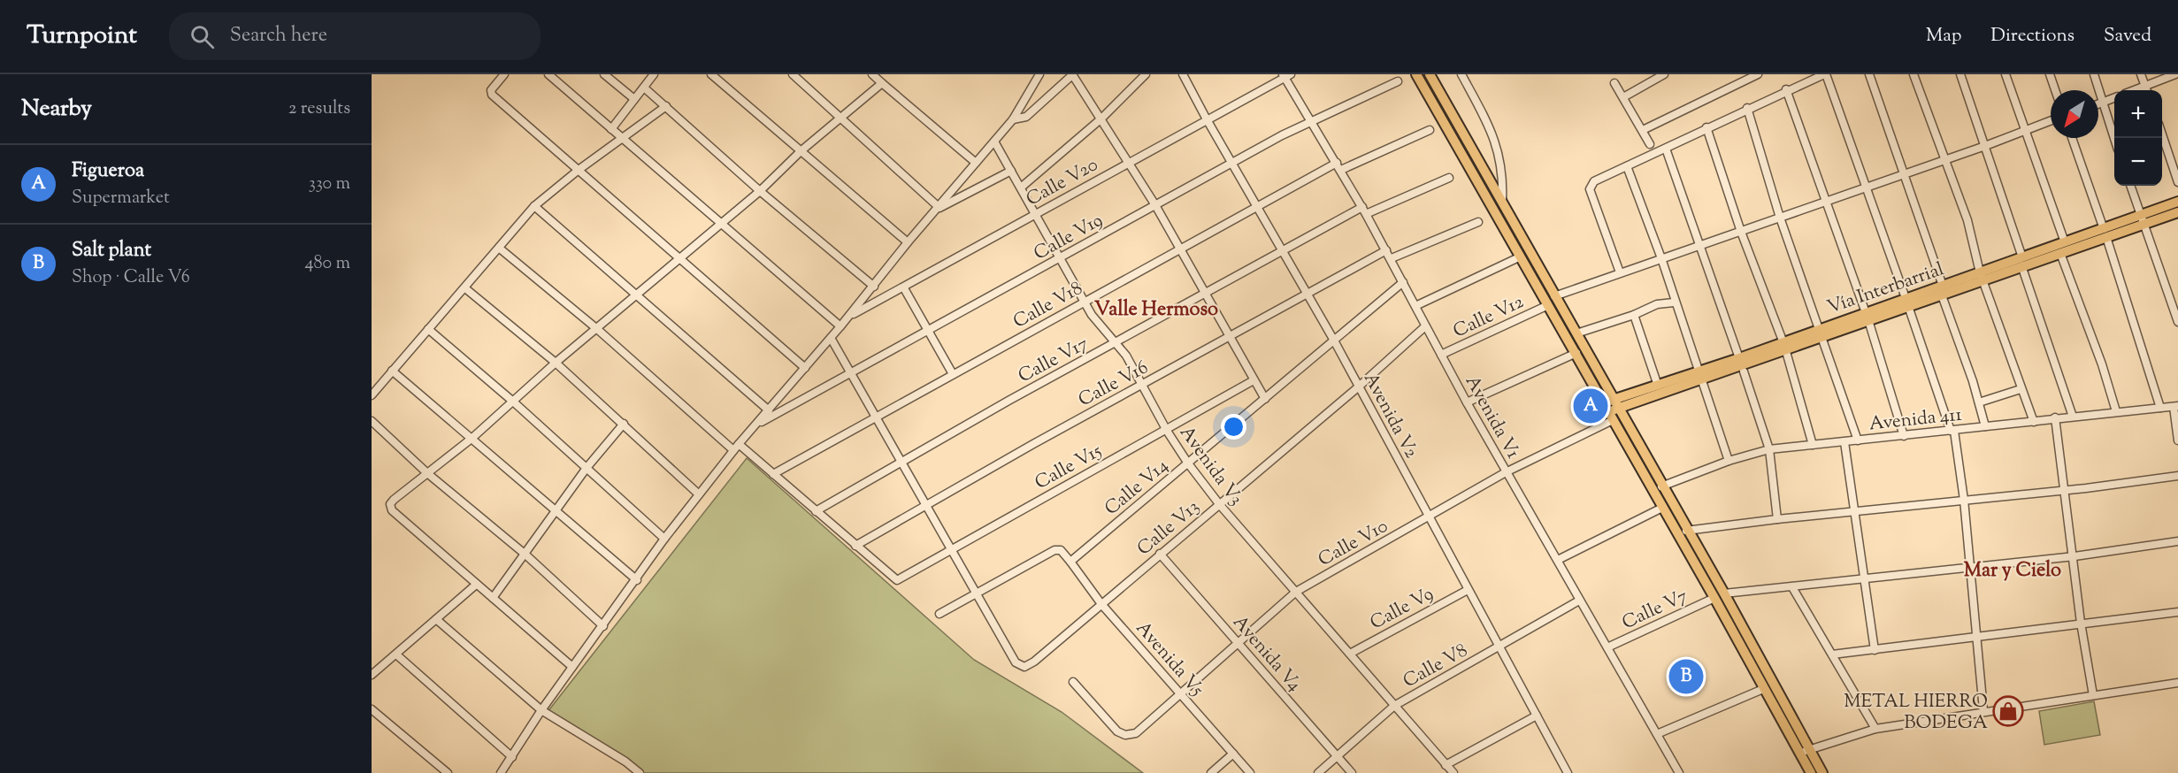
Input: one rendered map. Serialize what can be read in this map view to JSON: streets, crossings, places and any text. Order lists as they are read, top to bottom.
{
  "streets": {
    "main road": ["Vía Interbarrial"],
    "street": [
      "Calle V20",
      "Calle V19",
      "Calle V18",
      "Calle V12",
      "Calle V17",
      "Calle V16",
      "Avenida V2",
      "Avenida V1",
      "Avenida 411",
      "Avenida V3",
      "Calle V15",
      "Calle V14",
      "Calle V13",
      "Calle V10",
      "Calle V9",
      "Calle V7",
      "Avenida V4",
      "Avenida V5",
      "Calle V8"
    ]
  },
  "crossings": [
    ["Calle V20", "Avenida V2"],
    ["Calle V20", "Avenida V1"],
    ["Calle V20", "Avenida V3"],
    ["Calle V19", "Avenida V2"],
    ["Calle V19", "Avenida V1"],
    ["Calle V19", "Avenida V3"],
    ["Vía Interbarrial", "Calle V10"],
    ["Calle V18", "Avenida V2"],
    ["Calle V18", "Avenida V1"],
    ["Calle V18", "Avenida V3"],
    ["Calle V12", "Avenida V1"],
    ["Calle V17", "Avenida V2"],
    ["Calle V17", "Avenida V1"],
    ["Calle V17", "Avenida V3"],
    ["Calle V16", "Avenida V2"],
    ["Calle V16", "Avenida V1"],
    ["Calle V16", "Avenida V3"],
    ["Calle V16", "Calle V15"],
    ["Avenida V2", "Calle V14"],
    ["Avenida V2", "Calle V13"],
    ["Avenida V2", "Calle V10"],
    ["Avenida V2", "Calle V9"],
    ["Avenida V2", "Calle V8"],
    ["Avenida V1", "Calle V14"],
    ["Avenida V1", "Calle V13"],
    ["Avenida V1", "Calle V10"],
    ["Avenida V1", "Calle V7"],
    ["Avenida V1", "Calle V8"],
    ["Avenida V3", "Calle V15"],
    ["Avenida V3", "Calle V14"],
    ["Avenida V3", "Calle V13"],
    ["Avenida V3", "Calle V10"],
    ["Avenida V3", "Calle V9"],
    ["Avenida V3", "Calle V8"],
    ["Calle V14", "Avenida V5"],
    ["Calle V13", "Avenida V4"],
    ["Calle V13", "Avenida V5"],
    ["Calle V10", "Avenida V4"],
    ["Calle V10", "Avenida V5"],
    ["Avenida V4", "Calle V8"]
  ],
  "districts": ["Valle Hermoso", "Mar y Cielo"],
  "places": {
    "shop": ["METAL HIERRO BODEGA"]
  },
  "north": "bottom left",
  "page": {
    "header": "Turnpoint",
    "search": "Search here",
    "nav": ["Map", "Directions", "Saved"],
    "heading": ["Nearby", "2 results"],
    "map_buttons": ["+", "−"],
    "list": [
      {
        "mark": "A",
        "name": "Figueroa",
        "note": "Supermarket",
        "value": "330 m"
      },
      {
        "mark": "B",
        "name": "Salt plant",
        "note": "Shop · Calle V6",
        "value": "480 m"
      }
    ],
    "pins": ["A", "B"]
  }
}
